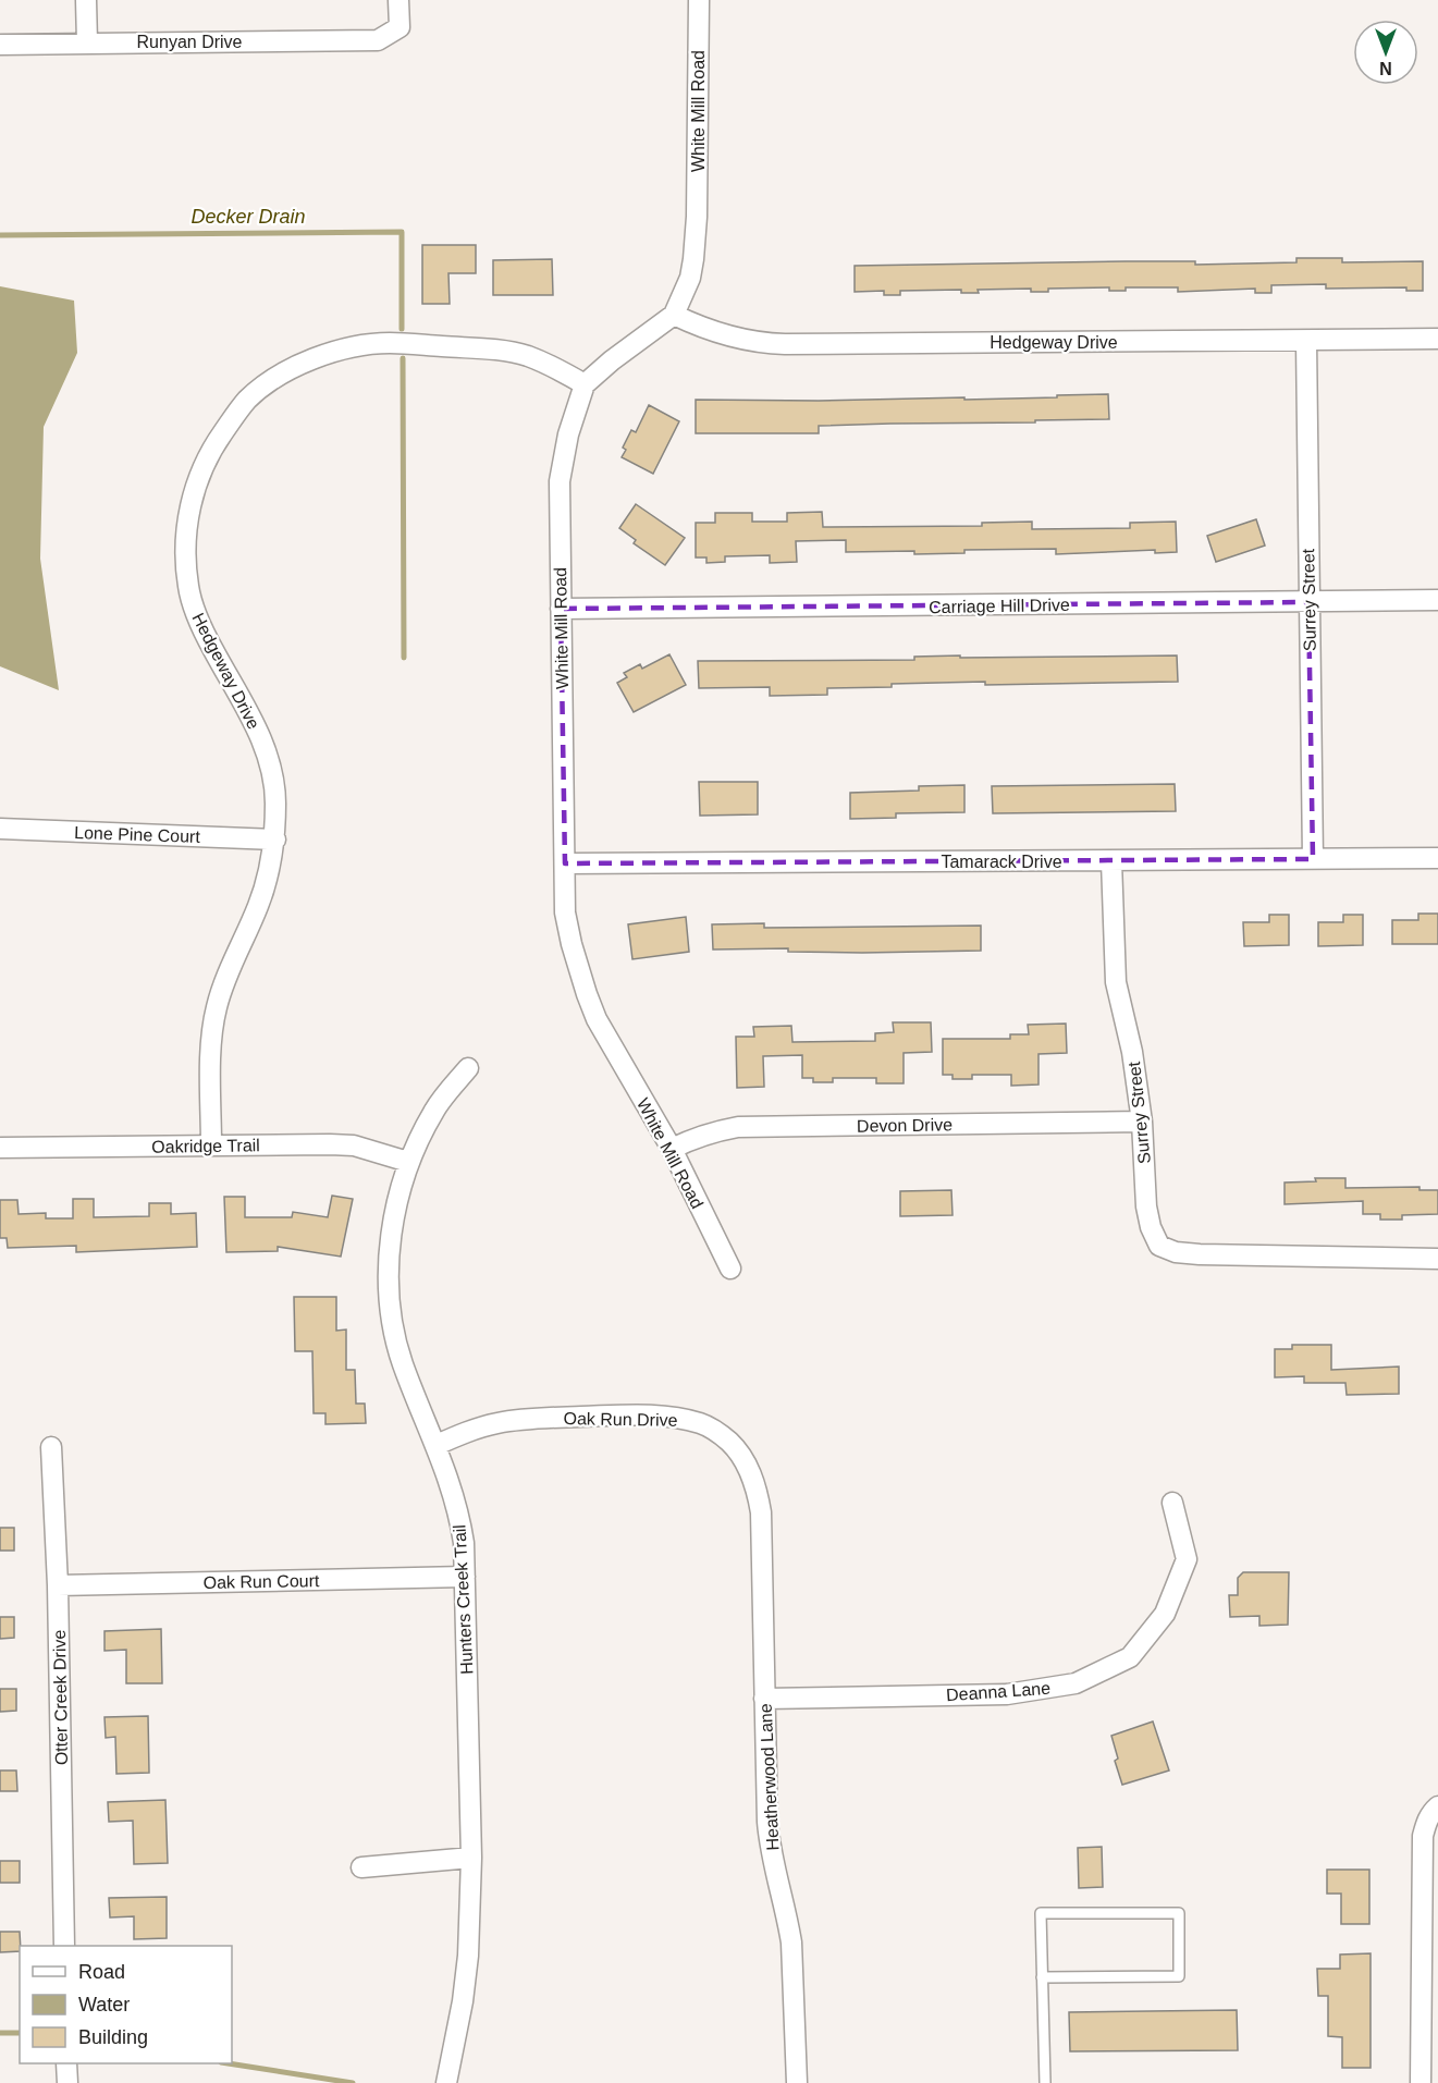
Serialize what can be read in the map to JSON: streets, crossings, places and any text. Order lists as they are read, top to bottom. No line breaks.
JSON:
{"streets":{"street":["Runyan Drive","White Mill Road","Hedgeway Drive","Surrey Street","Carriage Hill Drive","Lone Pine Court","Tamarack Drive","Devon Drive","Oakridge Trail","Oak Run Drive","Oak Run Court","Hunters Creek Trail","Deanna Lane","Otter Creek Drive","Heatherwood Lane"]},"crossings":[["White Mill Road","Hedgeway Drive"],["White Mill Road","Carriage Hill Drive"],["White Mill Road","Tamarack Drive"],["White Mill Road","Devon Drive"],["Hedgeway Drive","Surrey Street"],["Hedgeway Drive","Lone Pine Court"],["Hedgeway Drive","Oakridge Trail"],["Surrey Street","Carriage Hill Drive"],["Surrey Street","Tamarack Drive"],["Surrey Street","Devon Drive"],["Oakridge Trail","Hunters Creek Trail"],["Oak Run Drive","Hunters Creek Trail"],["Oak Run Drive","Heatherwood Lane"],["Oak Run Court","Hunters Creek Trail"],["Oak Run Court","Otter Creek Drive"],["Deanna Lane","Heatherwood Lane"]],"water":["Decker Drain"],"legend":["Road","Water","Building"],"north":"bottom"}
